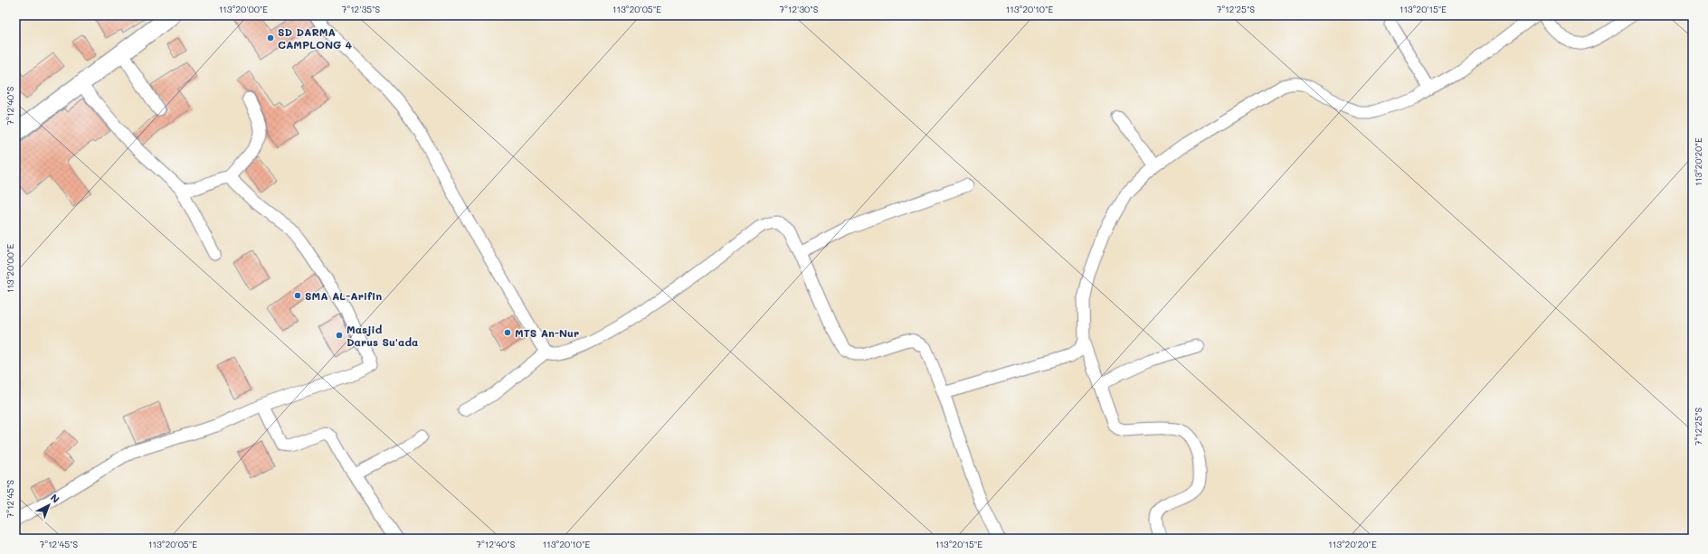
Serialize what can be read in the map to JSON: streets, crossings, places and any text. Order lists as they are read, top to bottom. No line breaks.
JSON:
{"places":["SD DARMA CAMPLONG 4","SMA AL-Arifin","MTS An-Nur","Masjid Darus Su'ada"],"north":"top right","coordinates":["113°20'00\"E","7°12'35\"S","113°20'05\"E","7°12'30\"S","113°20'10\"E","7°12'25\"S","113°20'15\"E","7°12'40\"S","113°20'20\"E","7°12'45\"S"]}
